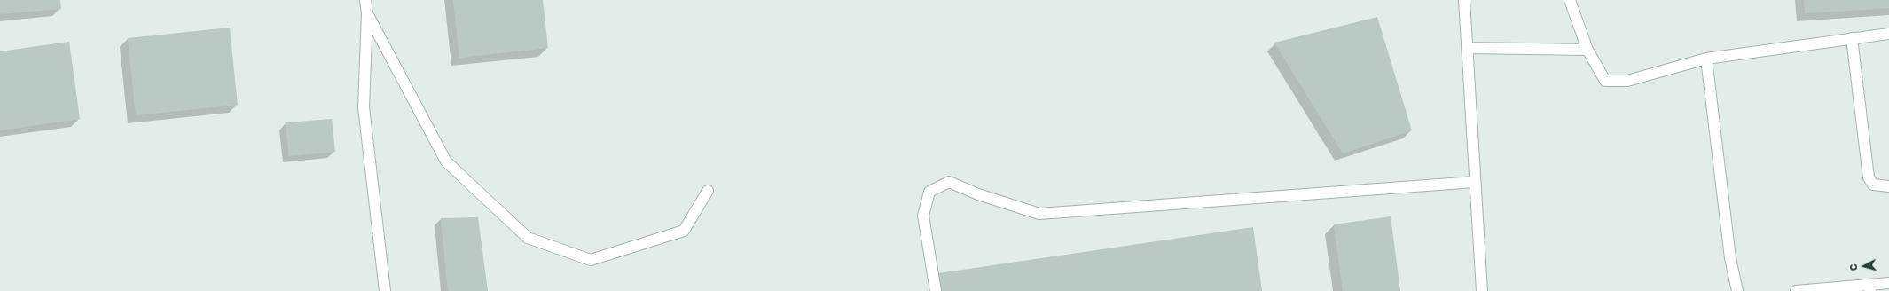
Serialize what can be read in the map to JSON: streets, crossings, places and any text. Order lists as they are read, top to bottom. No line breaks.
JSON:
{"north":"left"}
